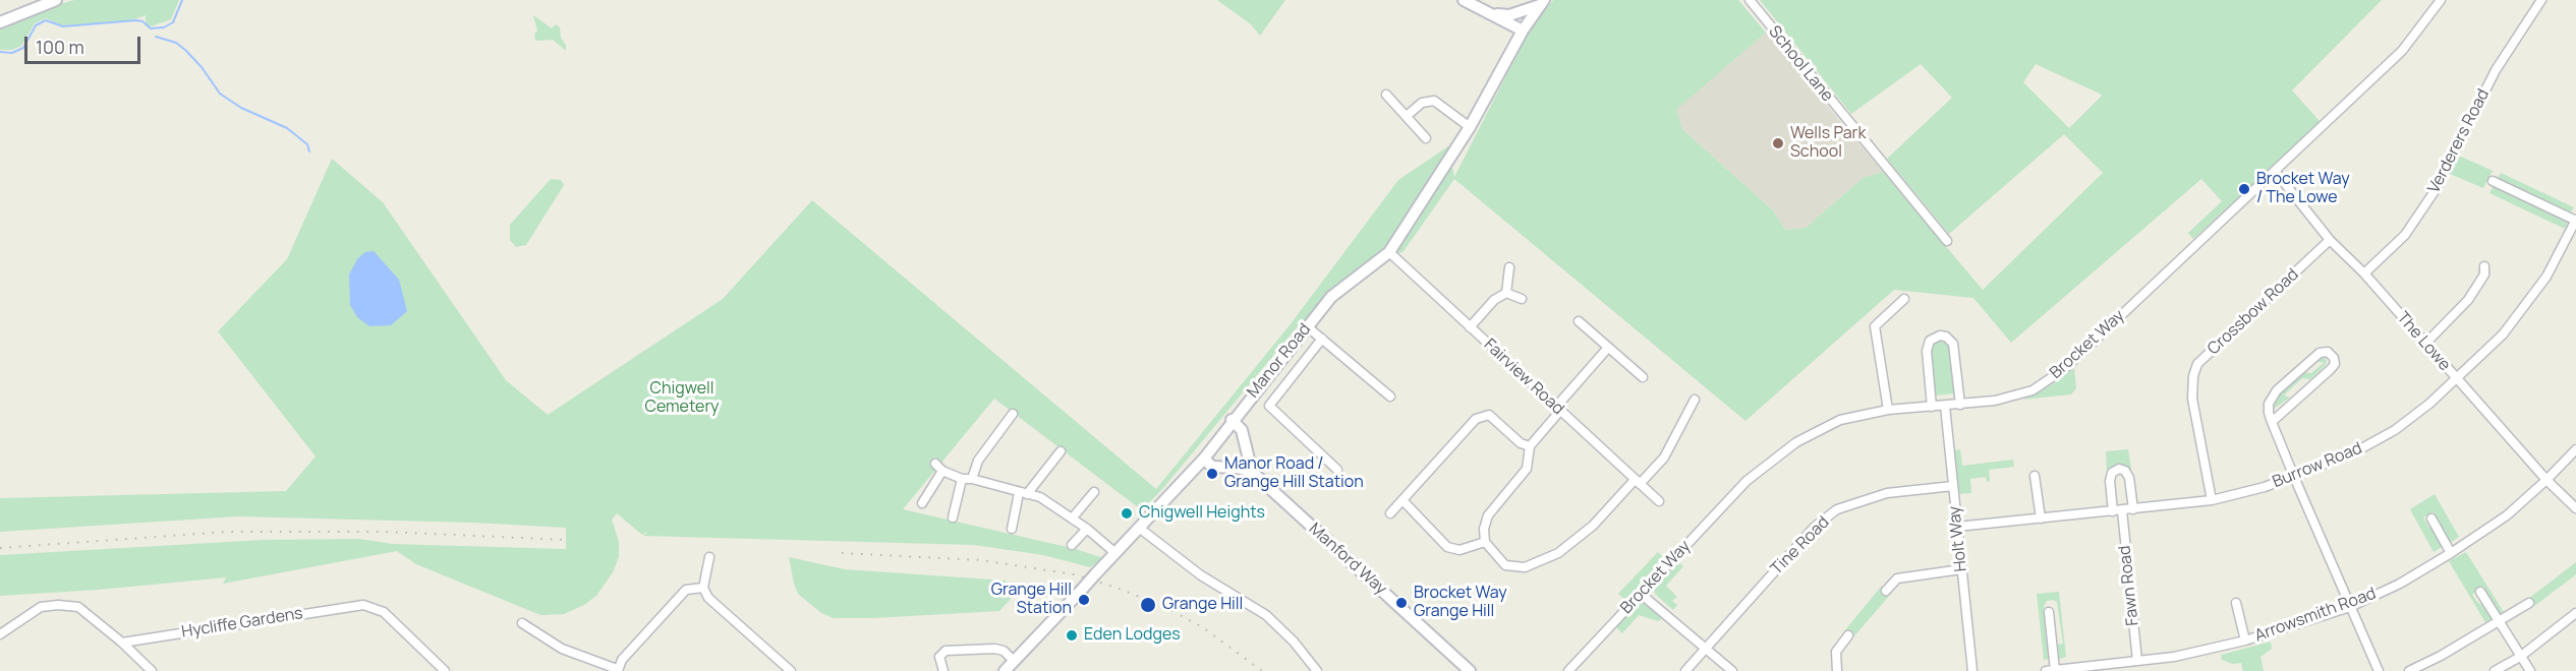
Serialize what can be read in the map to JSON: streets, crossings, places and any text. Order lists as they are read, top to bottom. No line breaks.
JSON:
{"streets":{"main road":["Manor Road","Manford Way"],"street":["School Lane","Verderers Road","Crossbow Road","The Lowe","Brocket Way","Fairview Road","Burrow Road","Holt Way","Tine Road","Fawn Road","Arrowsmith Road","Hycliffe Gardens"]},"crossings":[["Verderers Road","The Lowe"],["Crossbow Road","The Lowe"],["Crossbow Road","Burrow Road"],["The Lowe","Brocket Way"],["The Lowe","Burrow Road"],["The Lowe","Arrowsmith Road"],["Brocket Way","Holt Way"],["Manor Road","Fairview Road"],["Burrow Road","Holt Way"],["Burrow Road","Fawn Road"],["Holt Way","Tine Road"],["Fawn Road","Arrowsmith Road"]],"parks":["Chigwell Cemetery"],"places":["Wells Park School","Brocket Way / The Lowe","Manor Road / Grange Hill Station","Chigwell Heights","Grange Hill Station","Brocket Way Grange Hill","Grange Hill","Eden Lodges"],"scale_bar":"100 m"}
